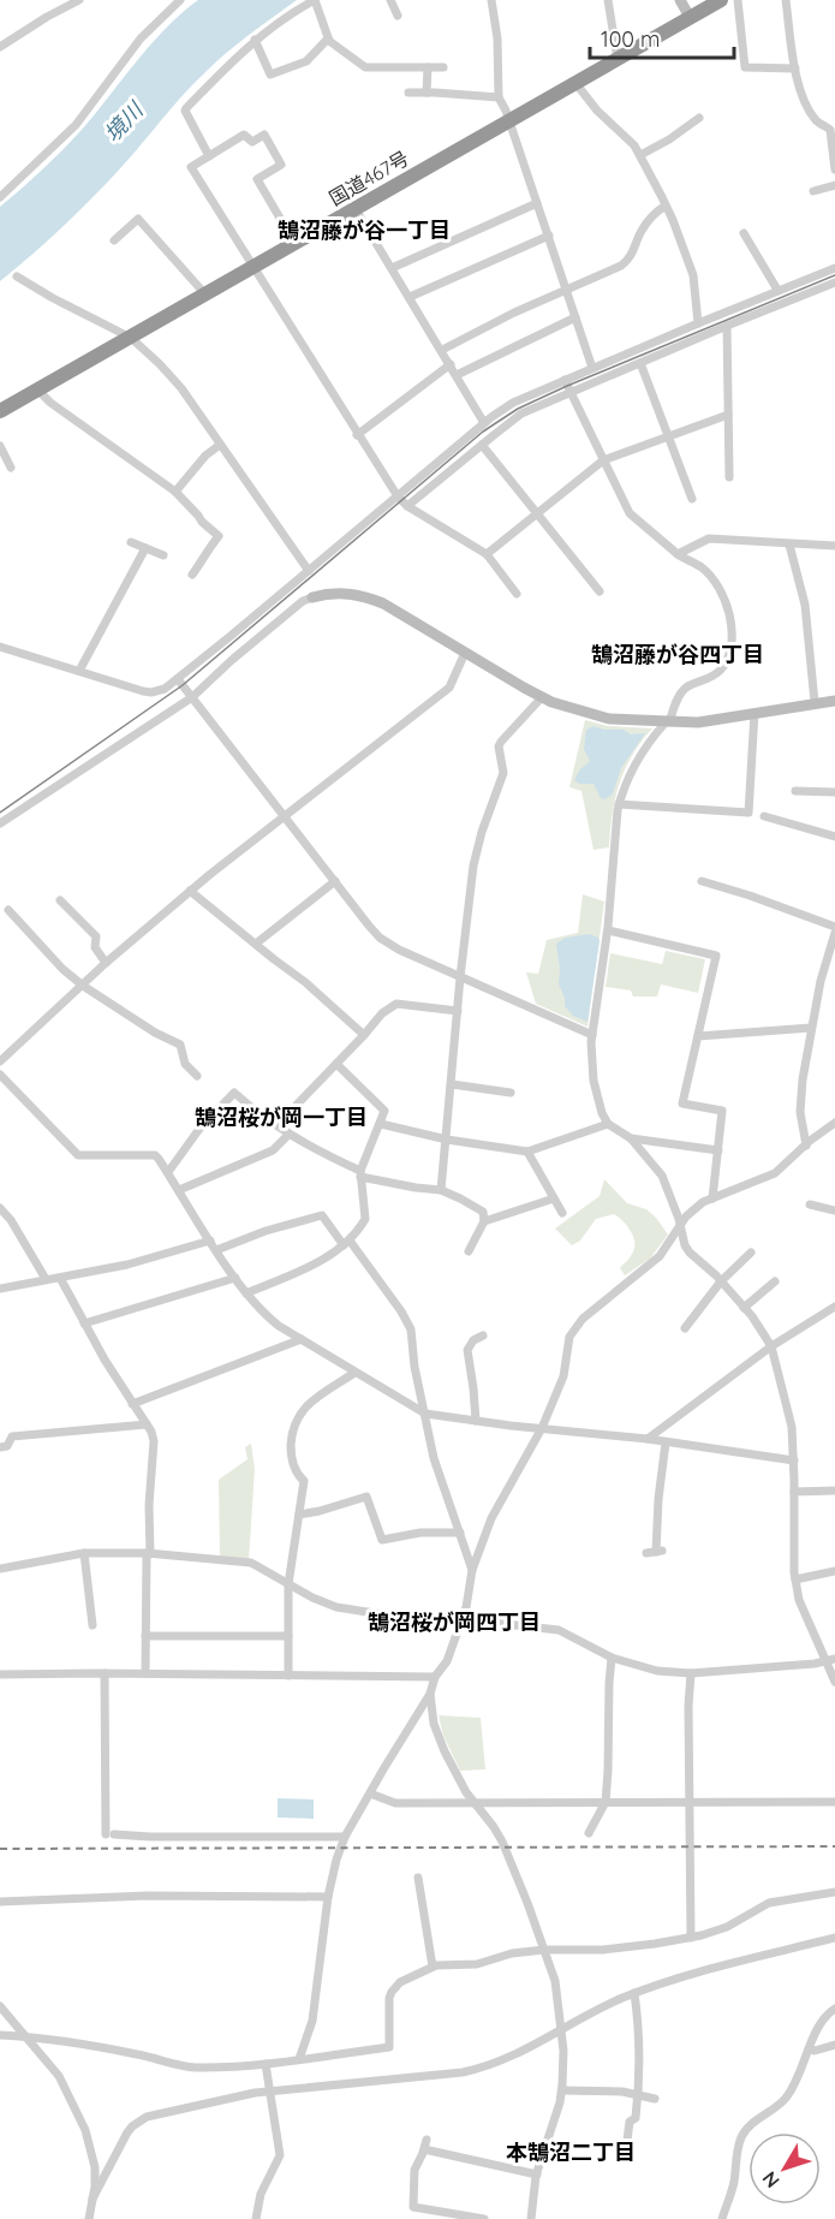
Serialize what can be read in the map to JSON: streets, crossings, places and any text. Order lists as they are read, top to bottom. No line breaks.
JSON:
{"streets":{"highway":["国道467号"]},"districts":["鵠沼藤が谷一丁目","鵠沼藤が谷四丁目","鵠沼桜が岡一丁目","鵠沼桜が岡四丁目","本鵠沼二丁目"],"water":["境川"],"scale_bar":"100 m","north":"bottom left"}
